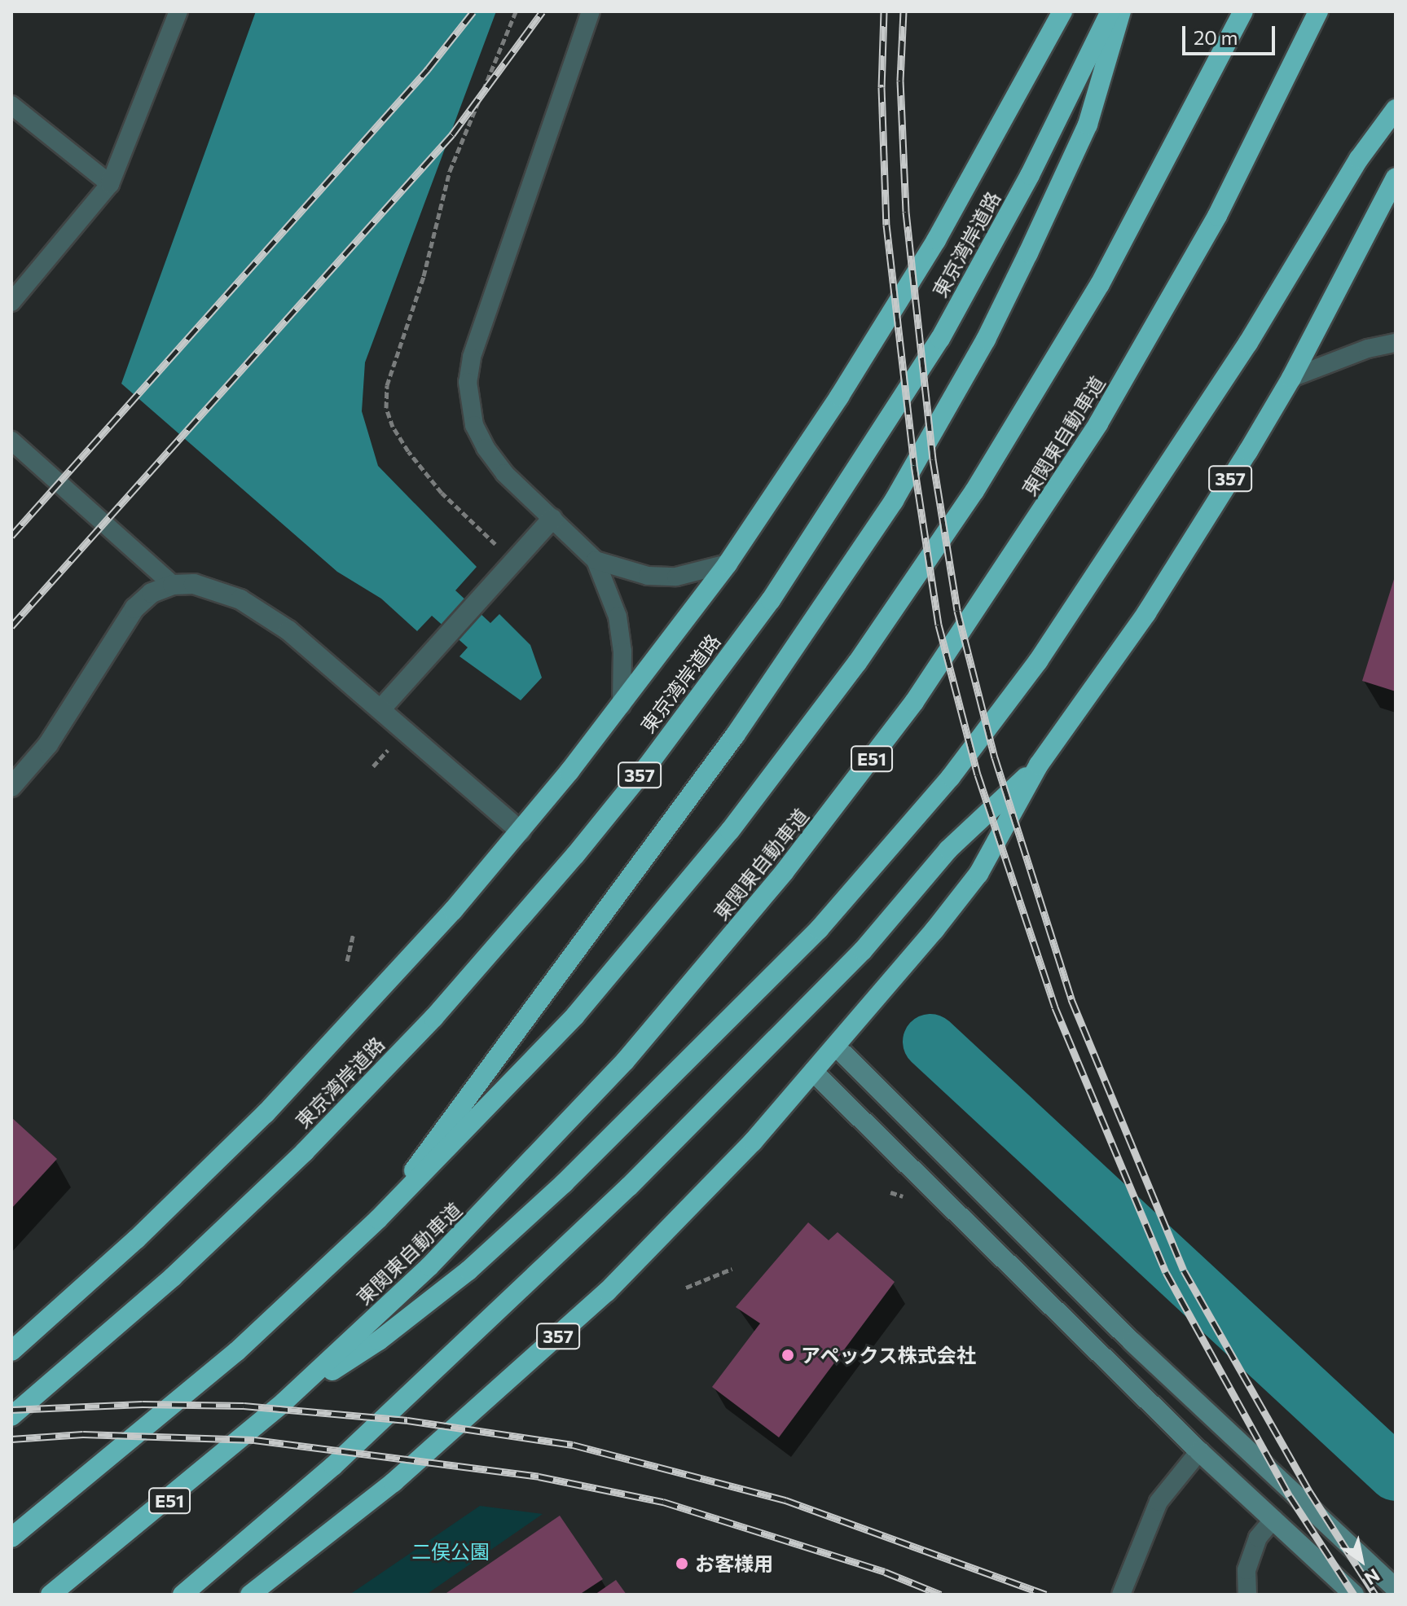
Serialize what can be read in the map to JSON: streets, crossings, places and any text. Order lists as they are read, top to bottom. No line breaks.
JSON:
{"streets":{"highway":["東京湾岸道路","東関東自動車道","357","E51"]},"parks":["二俣公園"],"places":["アペックス株式会社","お客様用"],"scale_bar":"20 m","north":"bottom right"}
